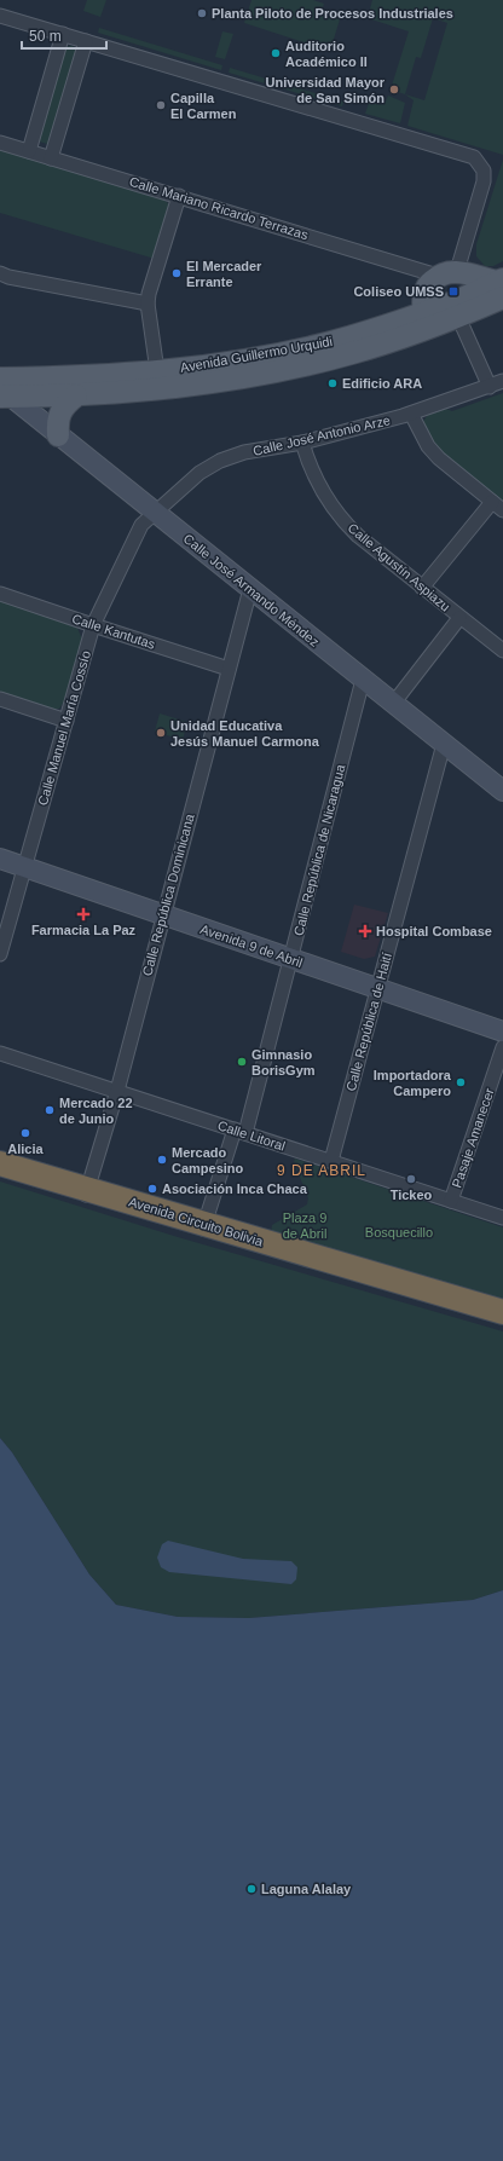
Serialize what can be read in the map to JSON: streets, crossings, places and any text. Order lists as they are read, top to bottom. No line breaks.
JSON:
{"streets":{"highway":["Avenida Circuito Bolivia"],"main road":["Avenida Guillermo Urquidi"],"street":["Calle Mariano Ricardo Terrazas","Calle José Antonio Arze","Calle Agustín Aspiazu","Calle José Armando Méndez","Calle Kantutas","Calle Manuel María Cossío","Calle República de Nicaragua","Calle República Dominicana","Avenida 9 de Abril","Calle República de Haití","Calle Litoral","Pasaje Amanecer"]},"crossings":[["Avenida Guillermo Urquidi","Calle José Armando Méndez"],["Calle José Antonio Arze","Calle Agustín Aspiazu"],["Calle José Antonio Arze","Calle José Armando Méndez"],["Calle José Antonio Arze","Calle Manuel María Cossío"],["Calle José Armando Méndez","Calle Manuel María Cossío"],["Calle José Armando Méndez","Calle República de Nicaragua"],["Calle José Armando Méndez","Calle República Dominicana"],["Calle José Armando Méndez","Calle República de Haití"],["Calle Kantutas","Calle Manuel María Cossío"],["Calle Kantutas","Calle República Dominicana"],["Calle Manuel María Cossío","Avenida 9 de Abril"],["Calle República de Nicaragua","Avenida 9 de Abril"],["Calle República de Nicaragua","Calle Litoral"],["Calle República de Nicaragua","Avenida Circuito Bolivia"],["Calle República Dominicana","Avenida 9 de Abril"],["Calle República Dominicana","Calle Litoral"],["Calle República Dominicana","Avenida Circuito Bolivia"],["Avenida 9 de Abril","Calle República de Haití"],["Calle República de Haití","Calle Litoral"],["Calle Litoral","Pasaje Amanecer"]],"districts":["9 DE ABRIL"],"parks":["Plaza 9 de Abril","Bosquecillo"],"places":{"other":["Planta Piloto de Procesos Industriales","Auditorio Académico II","Universidad Mayor de San Simón","Capilla El Carmen","El Mercader Errante","Edificio ARA","Unidad Educativa Jesús Manuel Carmona","Gimnasio BorisGym","Importadora Campero","Mercado 22 de Junio","Alicia","Mercado Campesino","Tickeo","Asociación Inca Chaca","Laguna Alalay"],"transit":["Coliseo UMSS"],"health":["Farmacia La Paz","Hospital Combase"]},"scale_bar":"50 m"}
